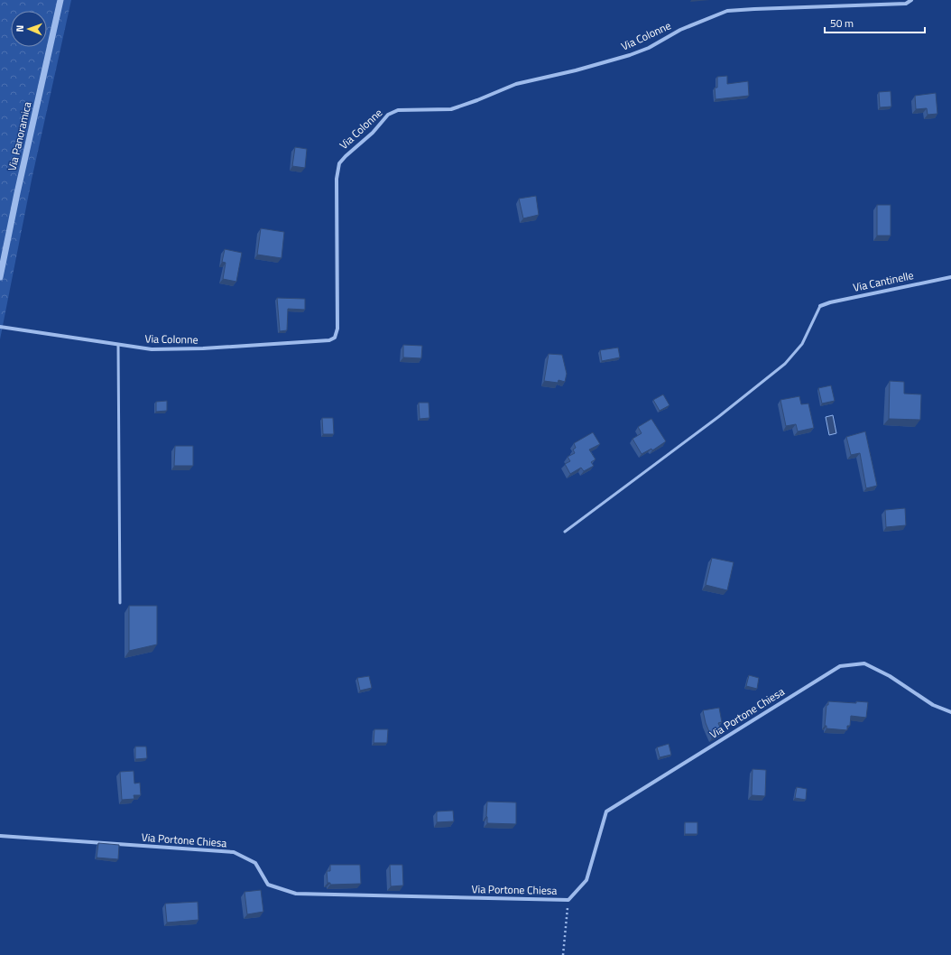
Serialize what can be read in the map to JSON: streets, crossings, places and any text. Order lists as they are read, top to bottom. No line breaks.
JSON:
{"streets":{"street":["Via Colonne","Via Panoramica","Via Cantinelle","Via Portone Chiesa"]},"scale_bar":"50 m","north":"left"}
